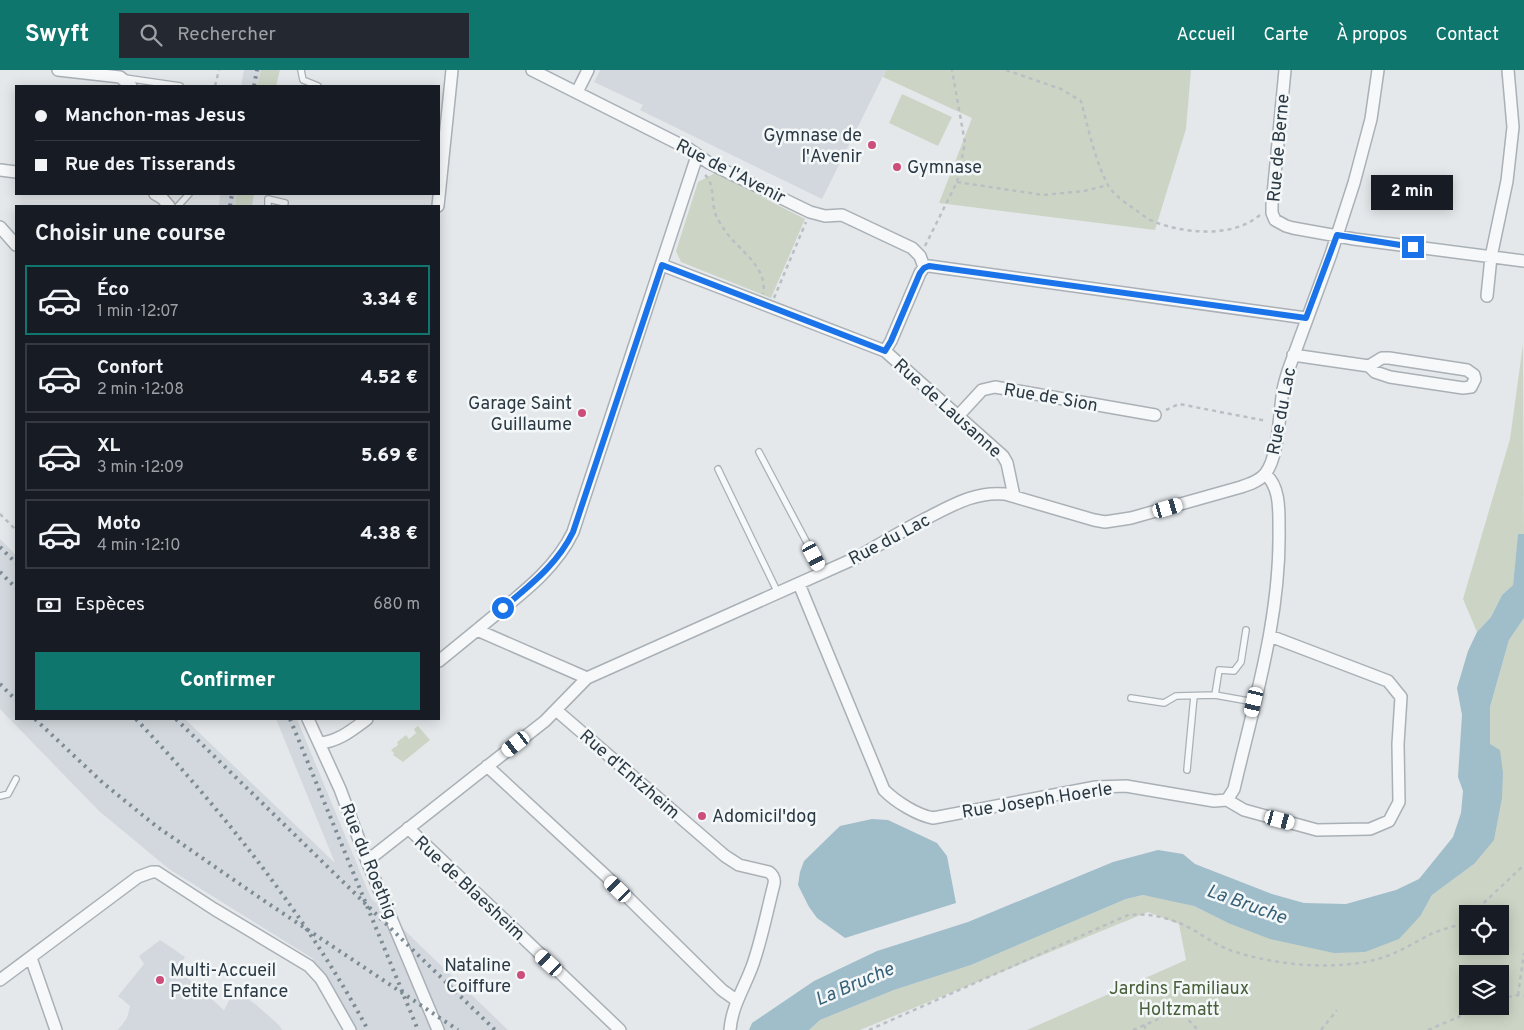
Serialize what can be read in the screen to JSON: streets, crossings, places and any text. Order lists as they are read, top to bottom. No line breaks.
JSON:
{"streets":{"street":["Rue de Berne","Rue de l'Avenir","Rue de Sion","Rue de Lausanne","Rue du Lac","Rue d'Entzheim","Rue Joseph Hoerle","Rue du Roethig","Rue de Blaesheim"]},"crossings":[["Rue de Berne","Rue du Lac"],["Rue de Sion","Rue de Lausanne"],["Rue de Lausanne","Rue du Lac"],["Rue du Lac","Rue Joseph Hoerle"]],"water":["La Bruche"],"parks":["Jardins Familiaux Holtzmatt"],"places":["Gymnase de l'Avenir","Gymnase","Garage Saint Guillaume","Adomicil'dog","Nataline Coiffure","Multi-Accueil Petite Enfance"],"page":{"header":"Swyft","search":"Rechercher","nav":["Accueil","Carte","À propos","Contact"],"banner":["Manchon-mas Jesus","Rue des Tisserands"],"bubble":"2 min","heading":"Choisir une course","list":[{"name":"Éco","note":"1 min · 12:07","value":"3.34 €"},{"name":"Confort","note":"2 min · 12:08","value":"4.52 €"},{"name":"XL","note":"3 min · 12:09","value":"5.69 €"},{"name":"Moto","note":"4 min · 12:10","value":"4.38 €"}],"pay":["Espèces","680 m"],"buttons":"Confirmer"}}
